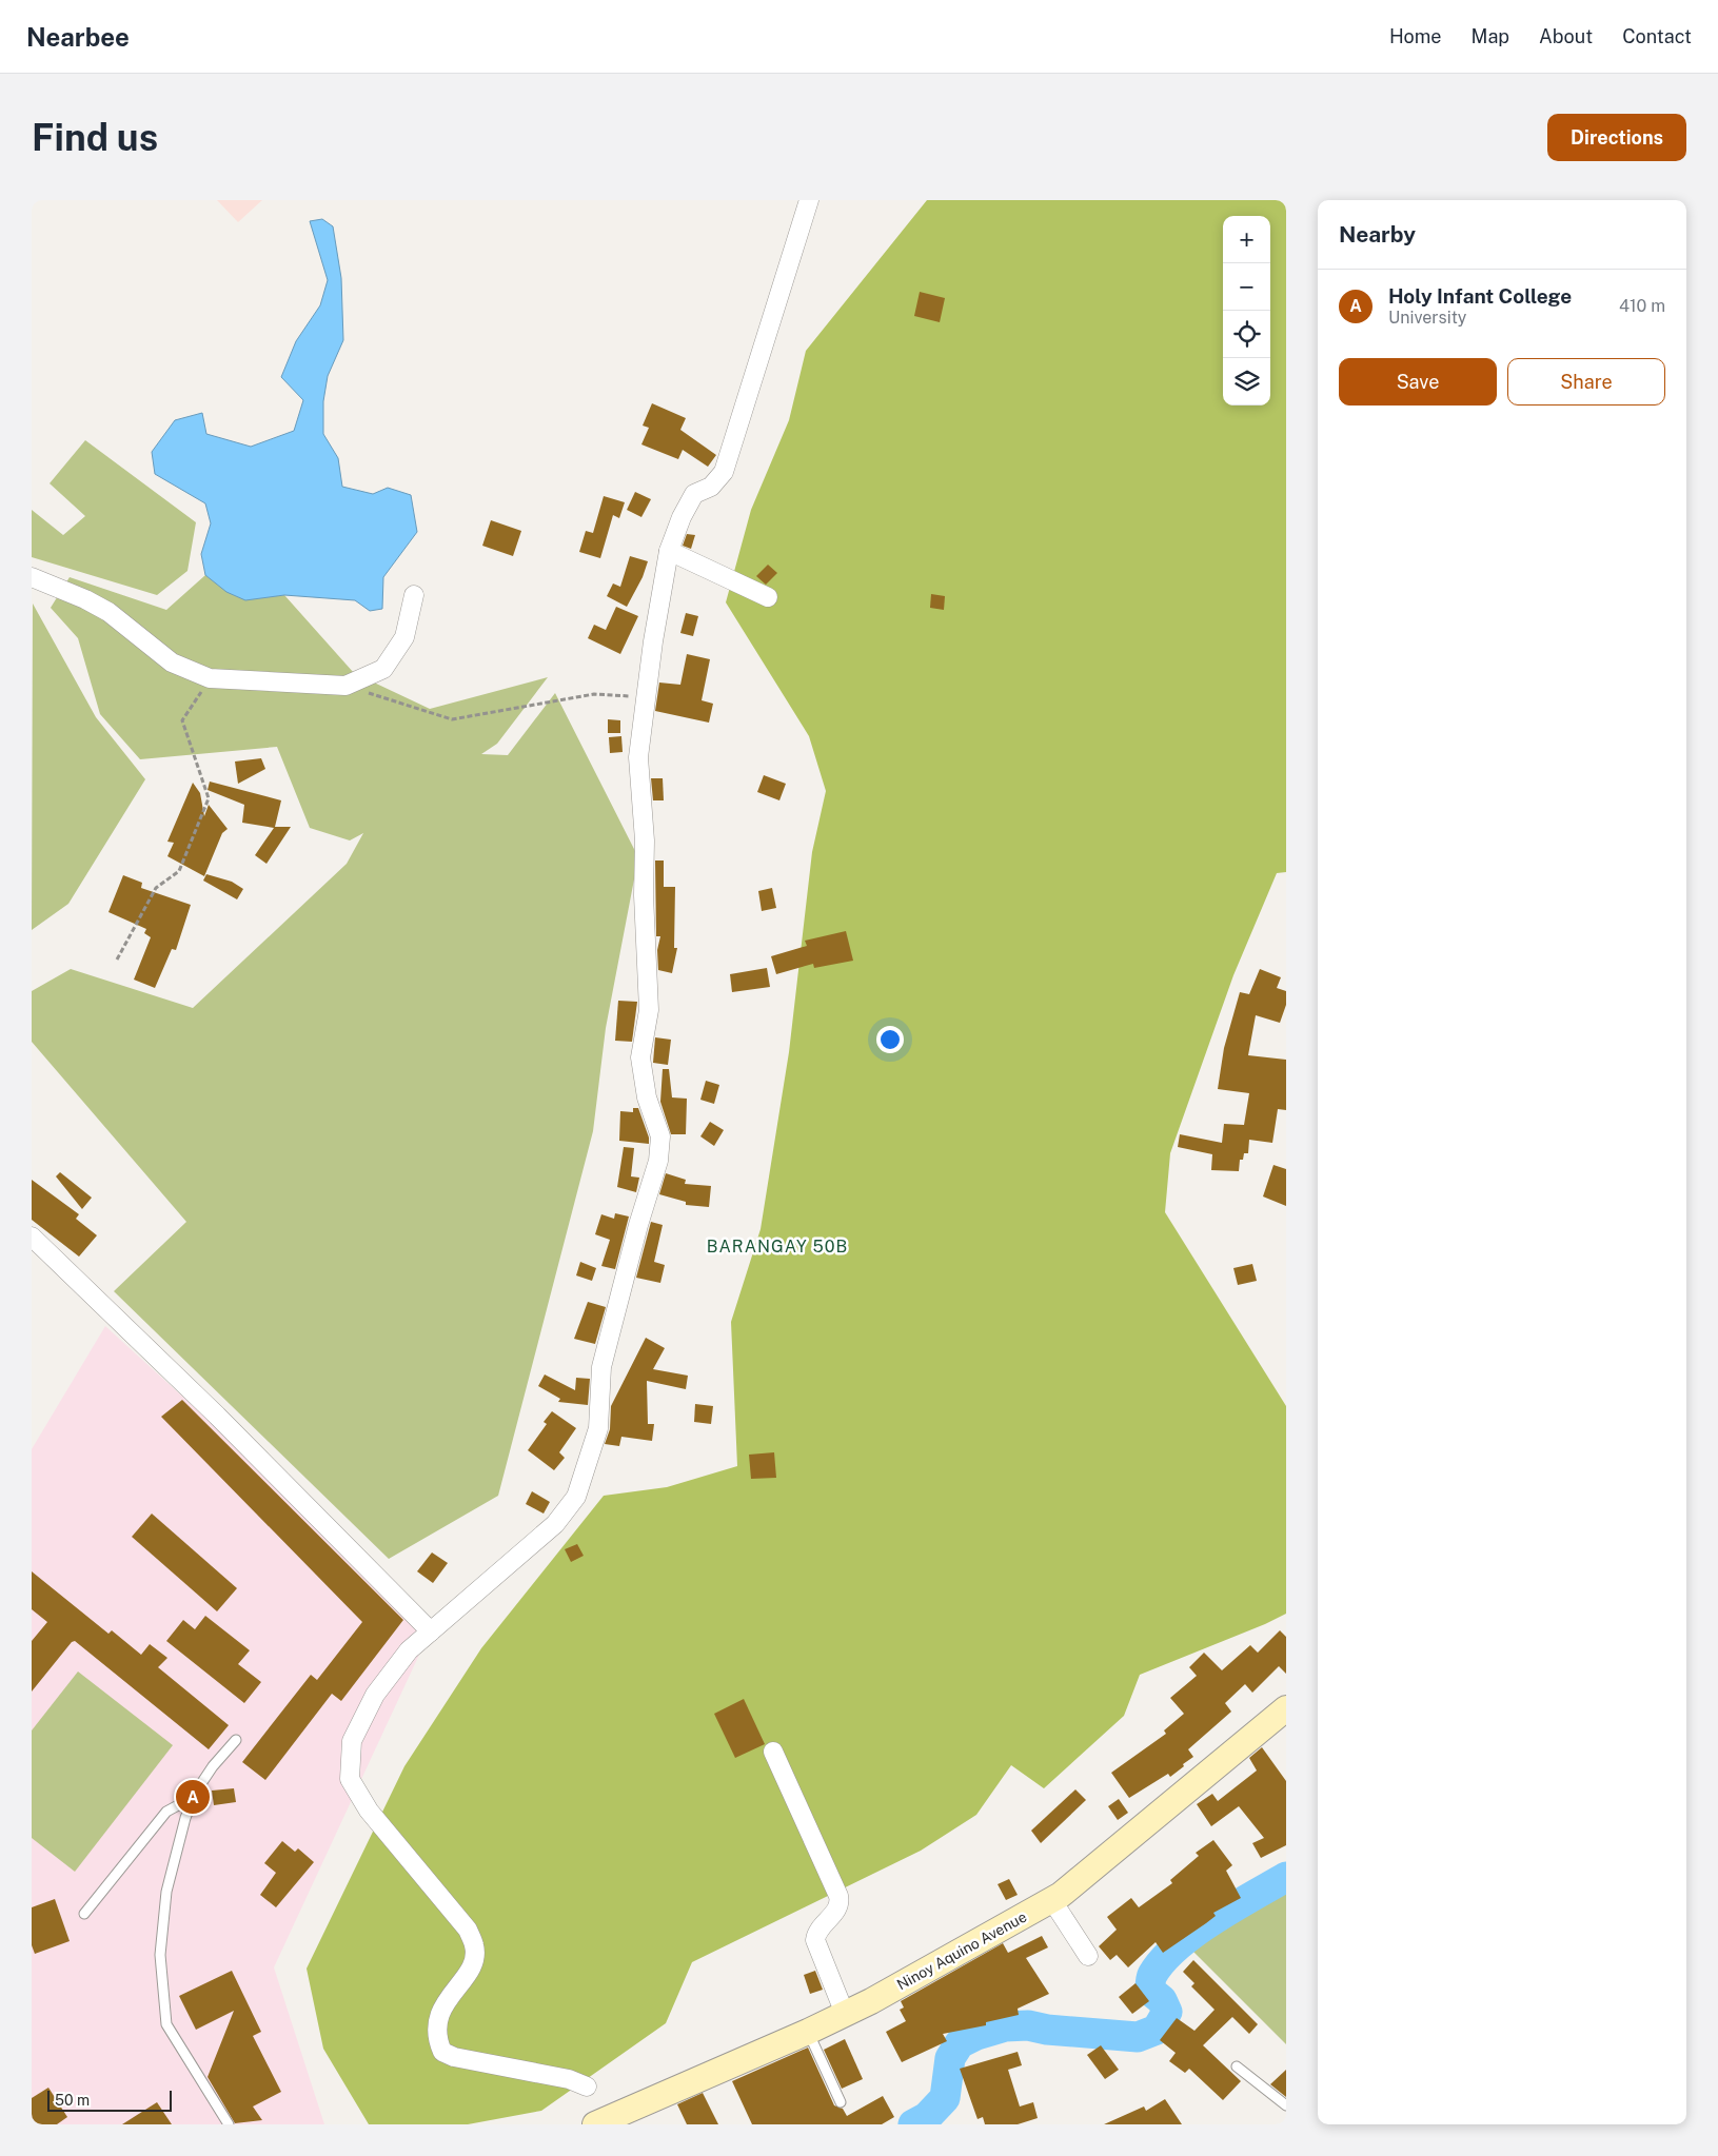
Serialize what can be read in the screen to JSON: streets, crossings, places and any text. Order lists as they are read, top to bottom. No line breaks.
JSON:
{"streets":{"main road":["Ninoy Aquino Avenue"]},"districts":["BARANGAY 50B"],"scale_bar":"50 m","page":{"header":"Nearbee","nav":["Home","Map","About","Contact"],"buttons":["Directions",["Save","Share"]],"title":"Find us","heading":"Nearby","map_buttons":["+","−"],"list":[{"mark":"A","name":"Holy Infant College","note":"University","value":"410 m"}],"pins":"A","scale":"50 m"}}
